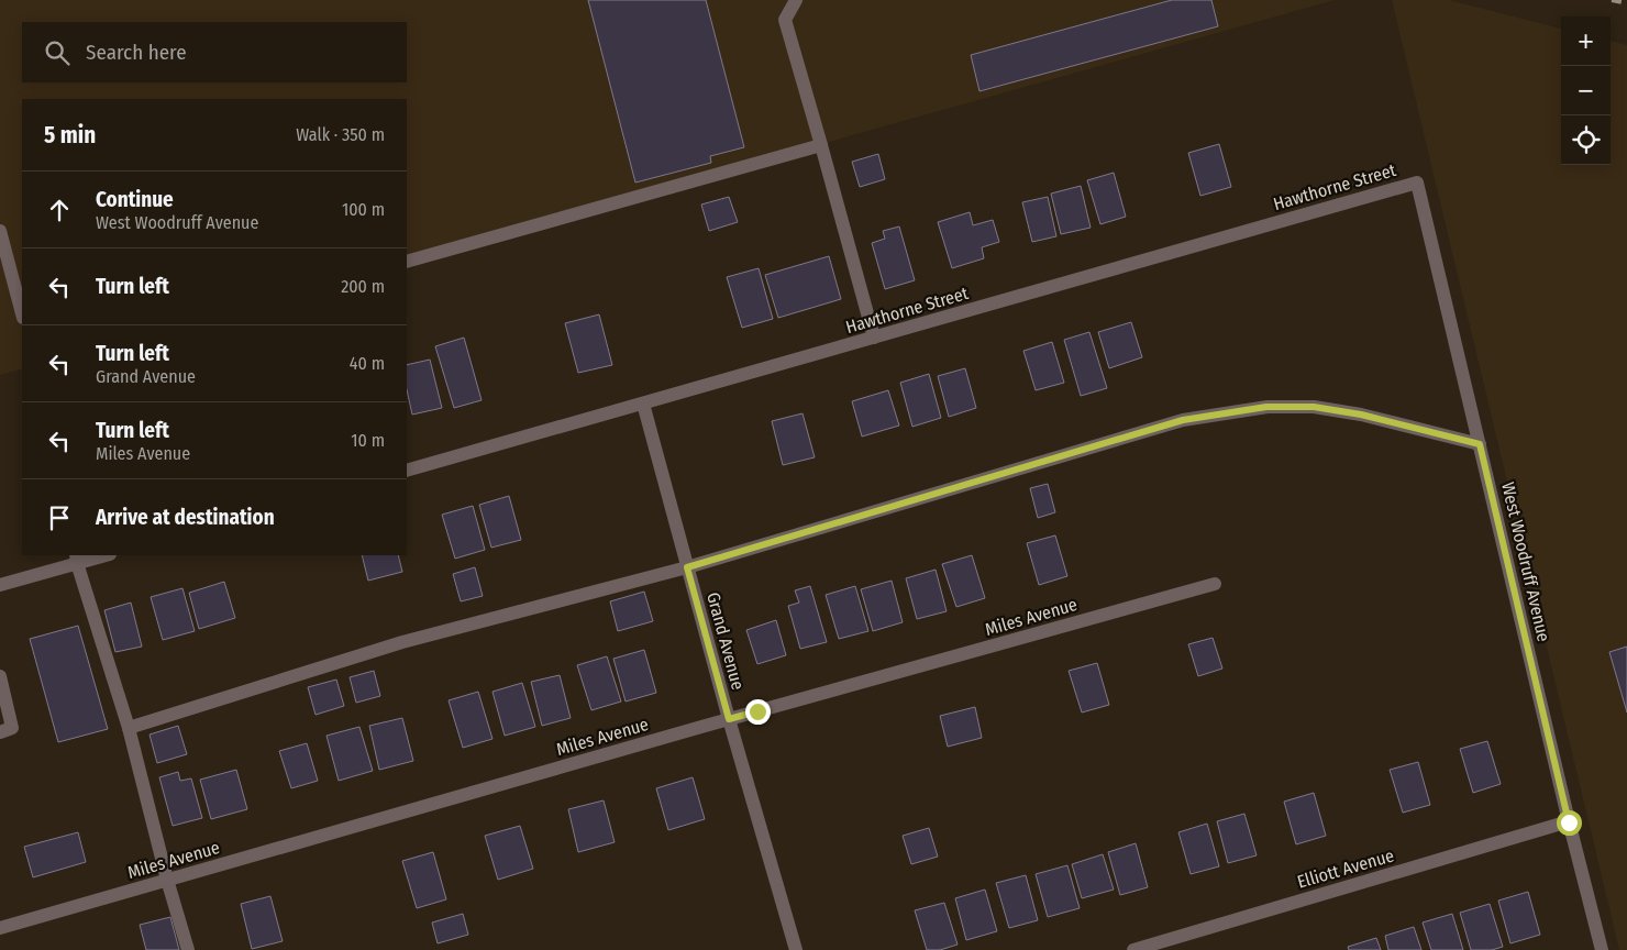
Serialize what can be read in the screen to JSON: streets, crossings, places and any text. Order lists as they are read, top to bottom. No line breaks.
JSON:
{"streets":{"street":["Hawthorne Street","West Woodruff Avenue","Miles Avenue","Grand Avenue","Elliott Avenue"]},"crossings":[["Hawthorne Street","West Woodruff Avenue"],["Hawthorne Street","Grand Avenue"],["West Woodruff Avenue","Elliott Avenue"],["Miles Avenue","Grand Avenue"]],"page":{"map_buttons":["+","−"],"search":"Search here","heading":["5 min","Walk · 350 m"],"list":[["Continue","West Woodruff Avenue","100 m"],["Turn left","200 m"],["Turn left","Grand Avenue","40 m"],["Turn left","Miles Avenue","10 m"],"Arrive at destination"]}}
